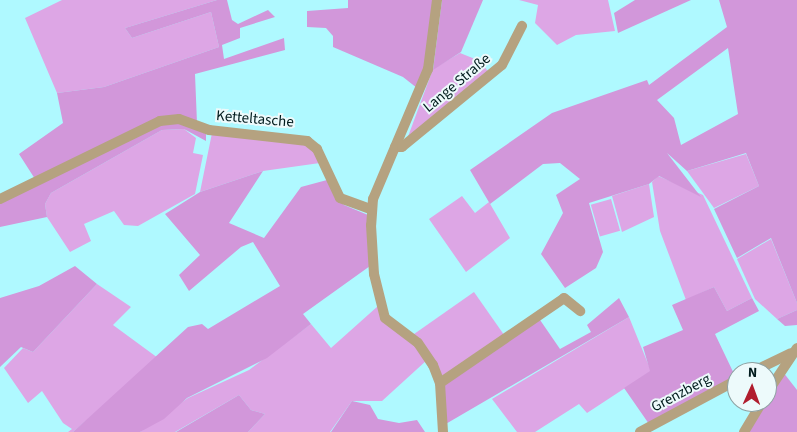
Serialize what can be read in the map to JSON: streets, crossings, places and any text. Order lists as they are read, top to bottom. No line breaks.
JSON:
{"streets":{"street":["Lange Straße","Ketteltasche","Grenzberg"]},"crossings":[["Lange Straße","Ketteltasche"]],"north":"top"}
